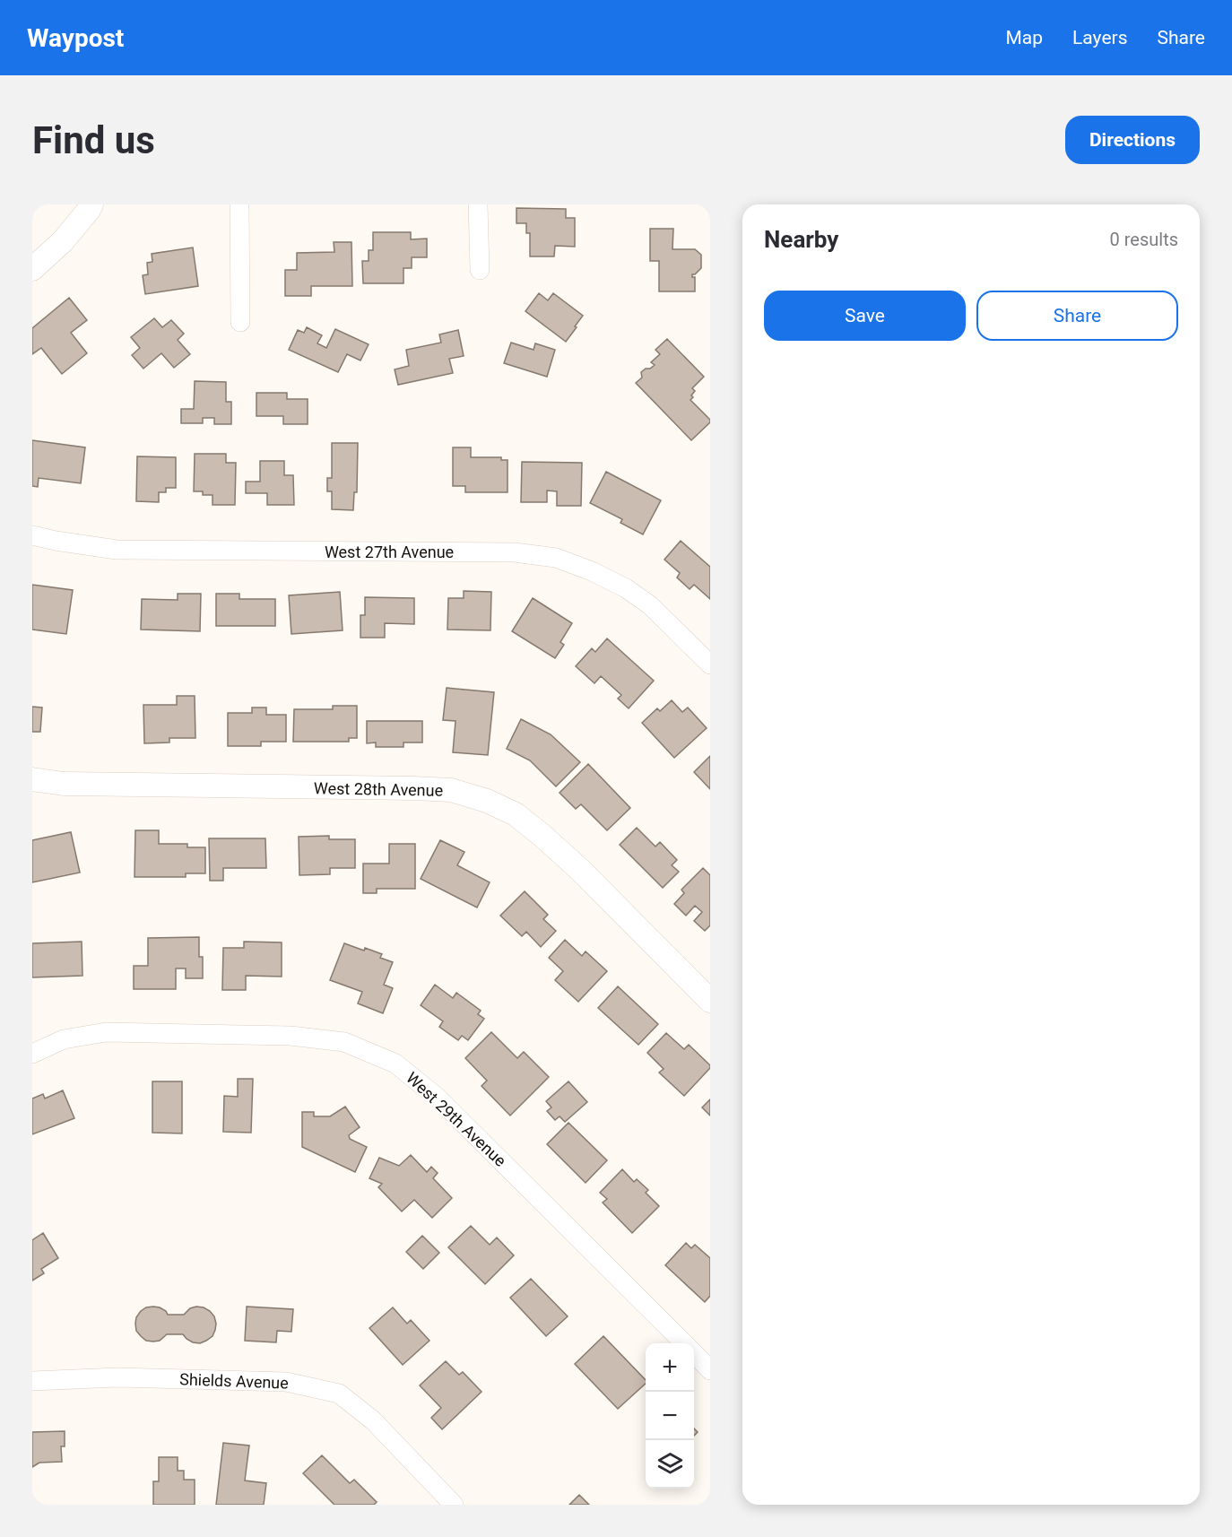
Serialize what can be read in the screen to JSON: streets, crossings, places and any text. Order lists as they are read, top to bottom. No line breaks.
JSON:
{"streets":{"street":["West 27th Avenue","West 28th Avenue","West 29th Avenue","Shields Avenue"]},"page":{"header":"Waypost","nav":["Map","Layers","Share"],"buttons":["Directions",["Save","Share"]],"title":"Find us","heading":["Nearby","0 results"],"map_buttons":["+","−"]}}
